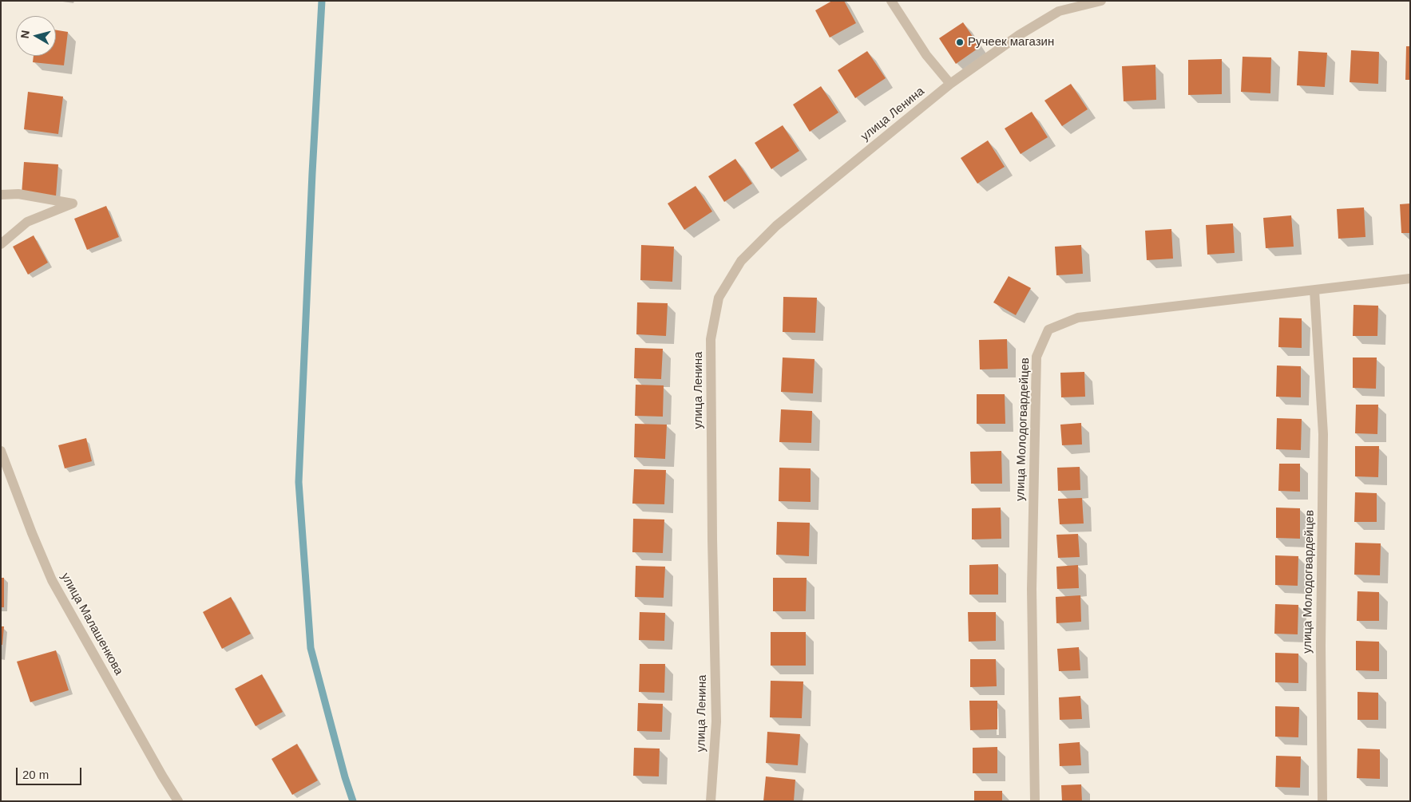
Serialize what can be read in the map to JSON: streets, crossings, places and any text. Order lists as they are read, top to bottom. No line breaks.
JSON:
{"streets":{"street":["улица Ленина","улица Молодогвардейцев","улица Малашенкова"]},"places":["Ручеек магазин"],"scale_bar":"20 m","north":"left"}
